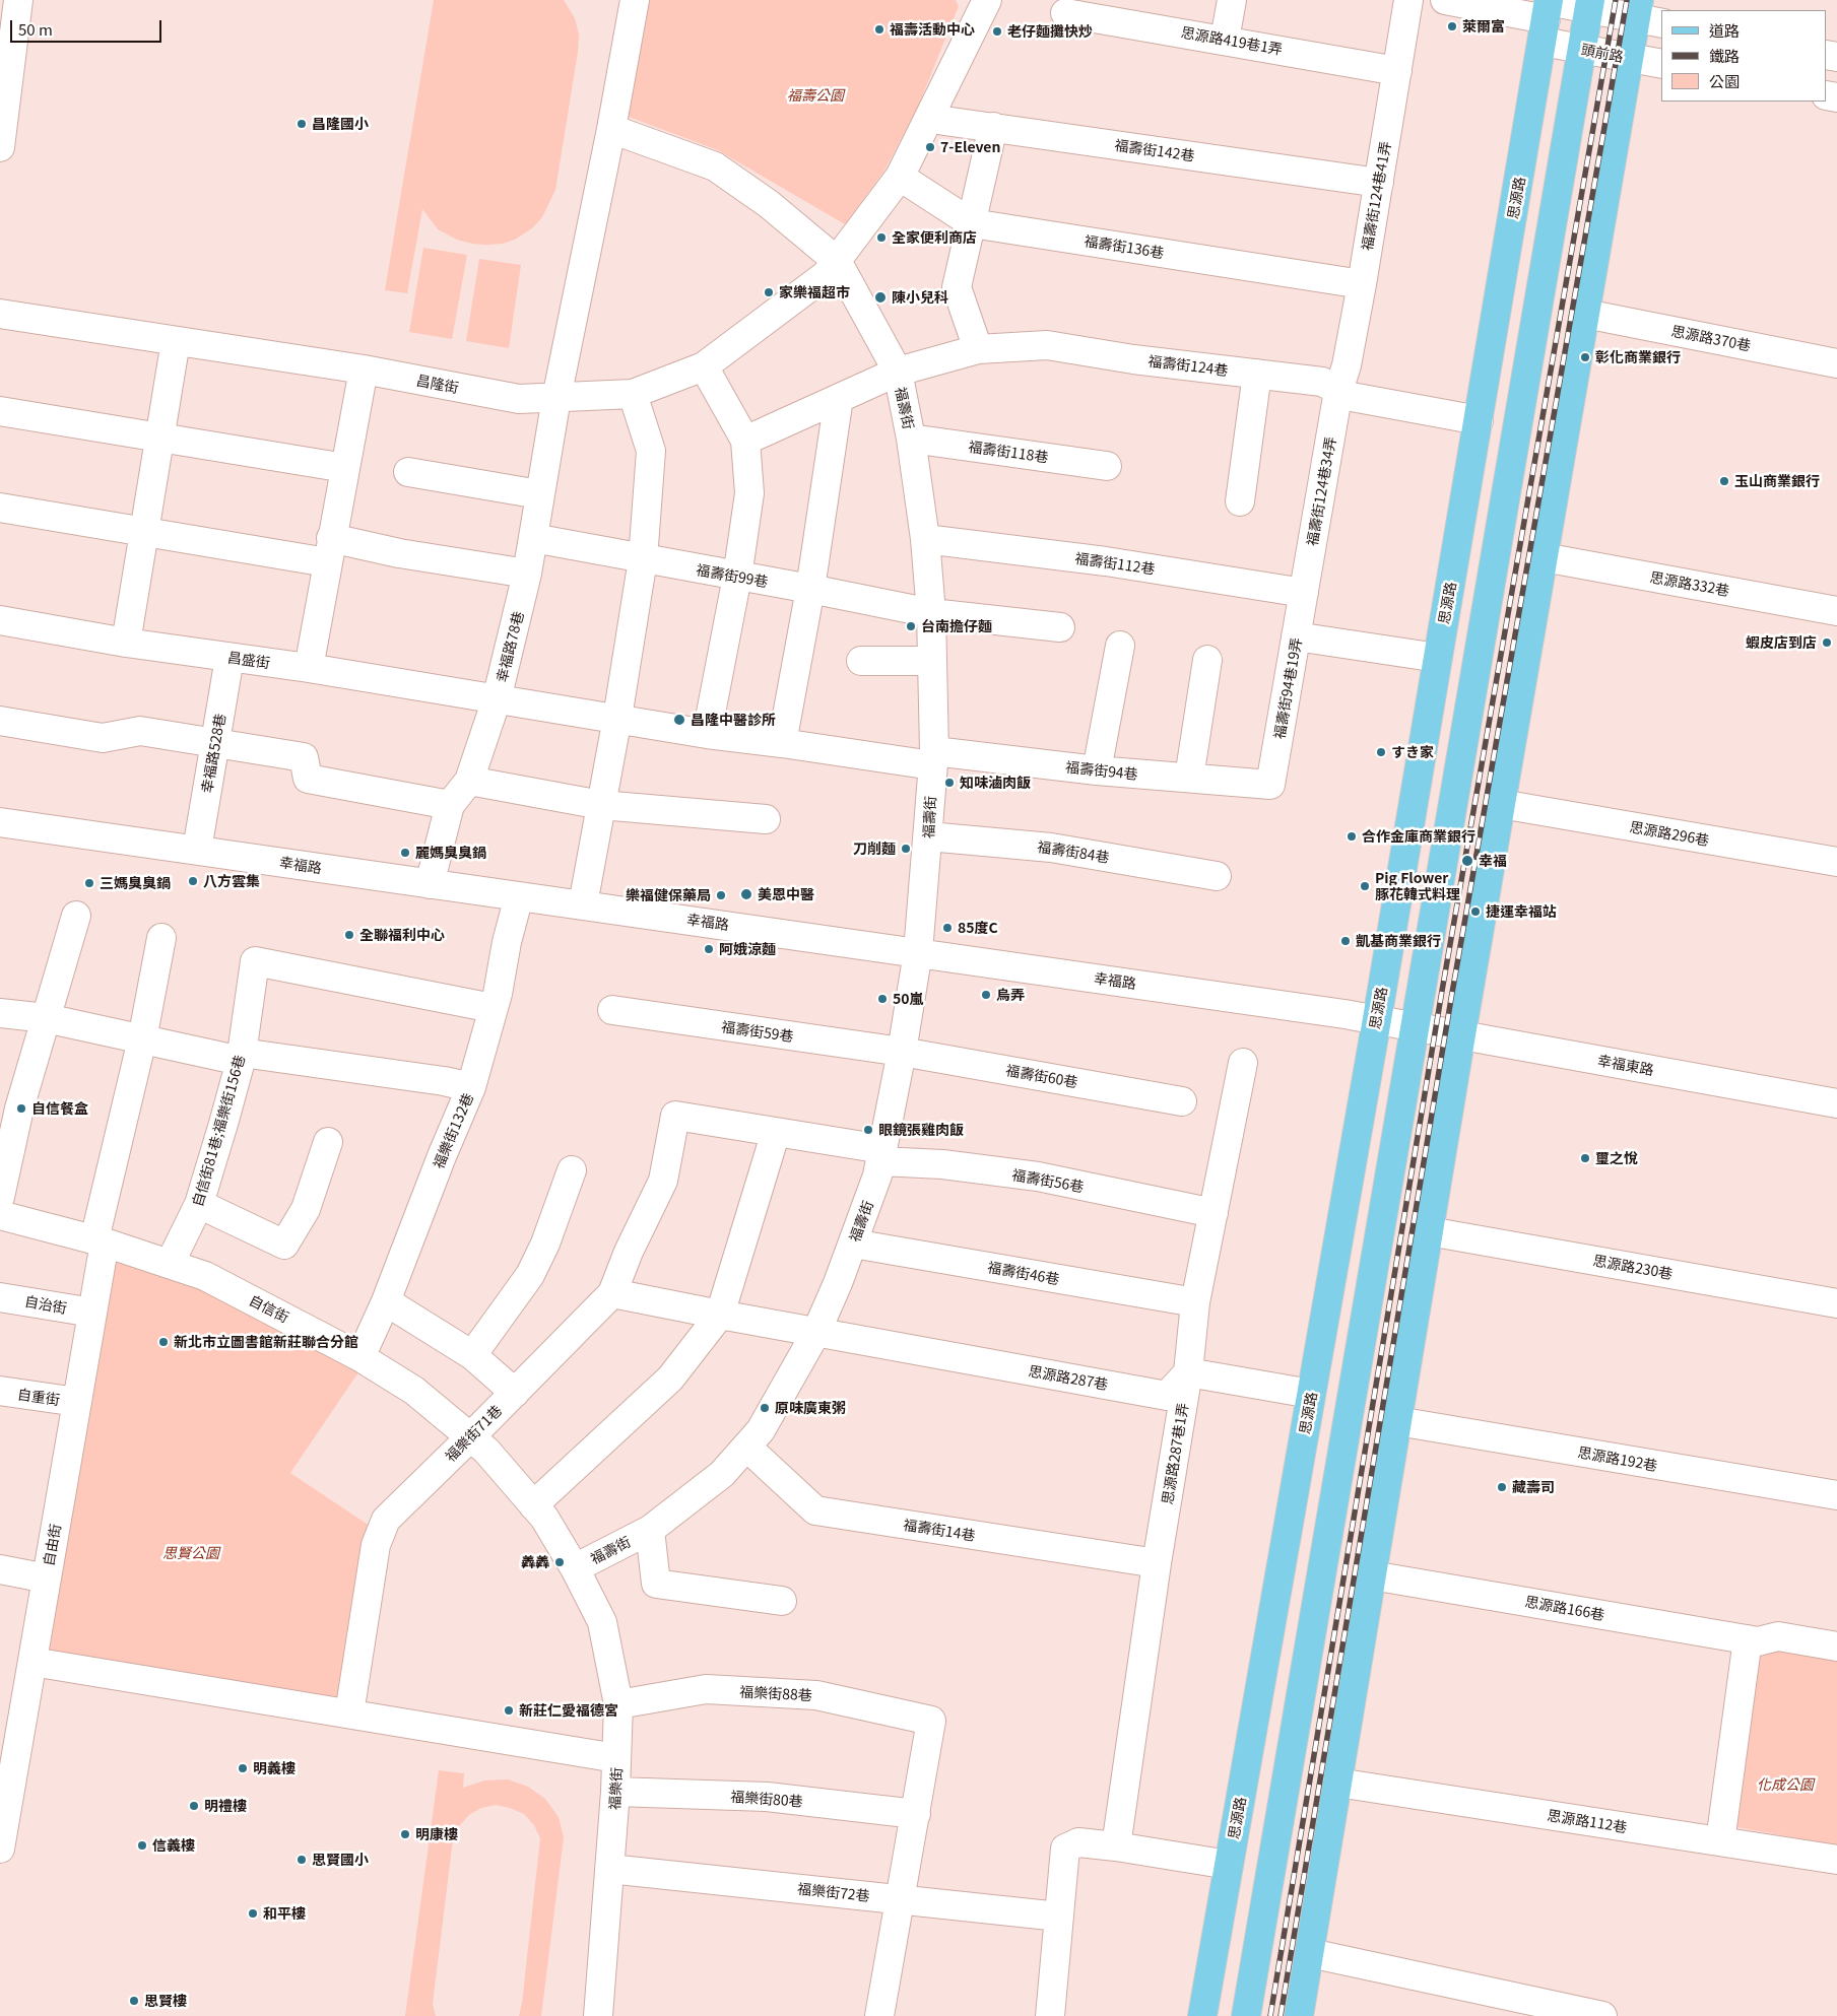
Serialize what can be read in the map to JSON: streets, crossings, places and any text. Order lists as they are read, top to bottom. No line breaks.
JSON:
{"streets":{"main road":["思源路"],"street":["思源路419巷1弄","頭前路","福壽街142巷","福壽街124巷41弄","福壽街136巷","思源路370巷","福壽街124巷","昌隆街","福壽街","福壽街118巷","福壽街124巷34弄","福壽街112巷","福壽街99巷","思源路332巷","幸福路78巷","昌盛街","福壽街94巷19弄","幸福路528巷","福壽街94巷","思源路296巷","福壽街84巷","幸福路","福壽街59巷","幸福東路","福壽街60巷","自信街81巷;福樂街156巷","福樂街132巷","福壽街56巷","思源路230巷","福壽街46巷","自治街","自信街","思源路287巷","自重街","福樂街71巷","思源路287巷1弄","思源路192巷","福壽街14巷","自由街","思源路166巷","福樂街88巷","福樂街","福樂街80巷","思源路112巷","福樂街72巷"]},"crossings":[["思源路419巷1弄","福壽街124巷41弄"],["頭前路","思源路"],["福壽街142巷","福壽街124巷41弄"],["福壽街124巷41弄","福壽街136巷"],["福壽街124巷41弄","福壽街124巷"],["福壽街124巷41弄","福壽街124巷34弄"],["思源路","福壽街124巷"],["思源路","幸福路"],["福壽街124巷","福壽街"],["福壽街124巷","福壽街124巷34弄"],["昌隆街","福壽街"],["昌隆街","幸福路78巷"],["福壽街","福壽街118巷"],["福壽街","福壽街112巷"],["福壽街","福壽街99巷"],["福壽街","福壽街94巷"],["福壽街","福壽街84巷"],["福壽街","幸福路"],["福壽街","福壽街59巷"],["福壽街","福壽街60巷"],["福壽街","福壽街56巷"],["福壽街","福壽街46巷"],["福壽街","自信街"],["福壽街","思源路287巷"],["福壽街","福壽街14巷"],["福壽街","福樂街"],["福壽街124巷34弄","福壽街112巷"],["福壽街124巷34弄","福壽街94巷19弄"],["福壽街112巷","福壽街94巷19弄"],["福壽街99巷","幸福路78巷"],["幸福路78巷","昌盛街"],["幸福路78巷","幸福路"],["昌盛街","幸福路528巷"],["昌盛街","福壽街94巷"],["福壽街94巷19弄","福壽街94巷"],["幸福路528巷","幸福路"],["幸福路","幸福東路"],["幸福路","福樂街132巷"],["福壽街59巷","福壽街60巷"],["自信街81巷;福樂街156巷","福樂街132巷"],["自信街81巷;福樂街156巷","自信街"],["福樂街132巷","自信街"],["福壽街56巷","福樂街71巷"],["福壽街56巷","思源路287巷1弄"],["福壽街46巷","思源路287巷1弄"],["自治街","自由街"],["自信街","福樂街71巷"],["自信街","自由街"],["自信街","福樂街"],["思源路287巷","思源路287巷1弄"],["自重街","自由街"],["思源路287巷1弄","福壽街14巷"],["福樂街88巷","福樂街"],["福樂街88巷","福樂街80巷"],["福樂街","福樂街80巷"],["福樂街","福樂街72巷"]],"parks":["福壽公園","思賢公園","化成公園"],"places":["萊爾富","福壽活動中心","老仔麵攤快炒","昌隆國小","7-Eleven","全家便利商店","家樂福超市","陳小兒科","彰化商業銀行","玉山商業銀行","台南擔仔麵","蝦皮店到店","昌隆中醫診所","すき家","知味滷肉飯","合作金庫商業銀行","刀削麵","麗媽臭臭鍋","幸福","八方雲集","三媽臭臭鍋","Pig Flower 豚花韓式料理","美恩中醫","樂福健保藥局","捷運幸福站","85度C","全聯福利中心","凱基商業銀行","阿娥涼麵","烏弄","50嵐","自信餐盒","眼鏡張雞肉飯","璽之悅","新北市立圖書館新莊聯合分館","原味廣東粥","藏壽司","羴羴","新莊仁愛福德宮","明義樓","明禮樓","明康樓","信義樓","思賢國小","和平樓","思賢樓"],"legend":["道路","鐵路","公園"],"scale_bar":"50 m"}
